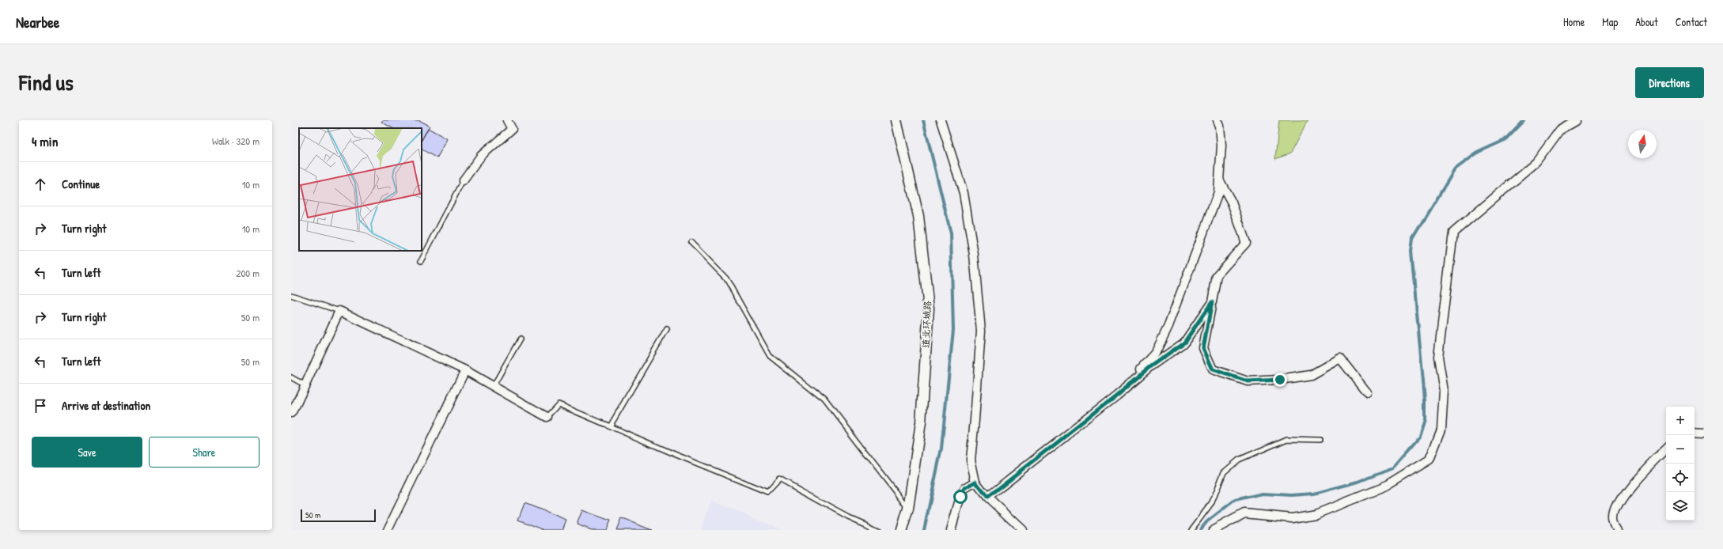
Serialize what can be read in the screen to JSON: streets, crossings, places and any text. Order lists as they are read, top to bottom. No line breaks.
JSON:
{"streets":{"street":["道北环城路"]},"scale_bar":"50 m","north":"top","page":{"header":"Nearbee","nav":["Home","Map","About","Contact"],"title":"Find us","buttons":["Directions",["Save","Share"]],"heading":["4 min","Walk · 320 m"],"list":[["Continue","10 m"],["Turn right","10 m"],["Turn left","200 m"],["Turn right","50 m"],["Turn left","50 m"],"Arrive at destination"],"map_buttons":["+","−"],"scale":"50 m"}}
